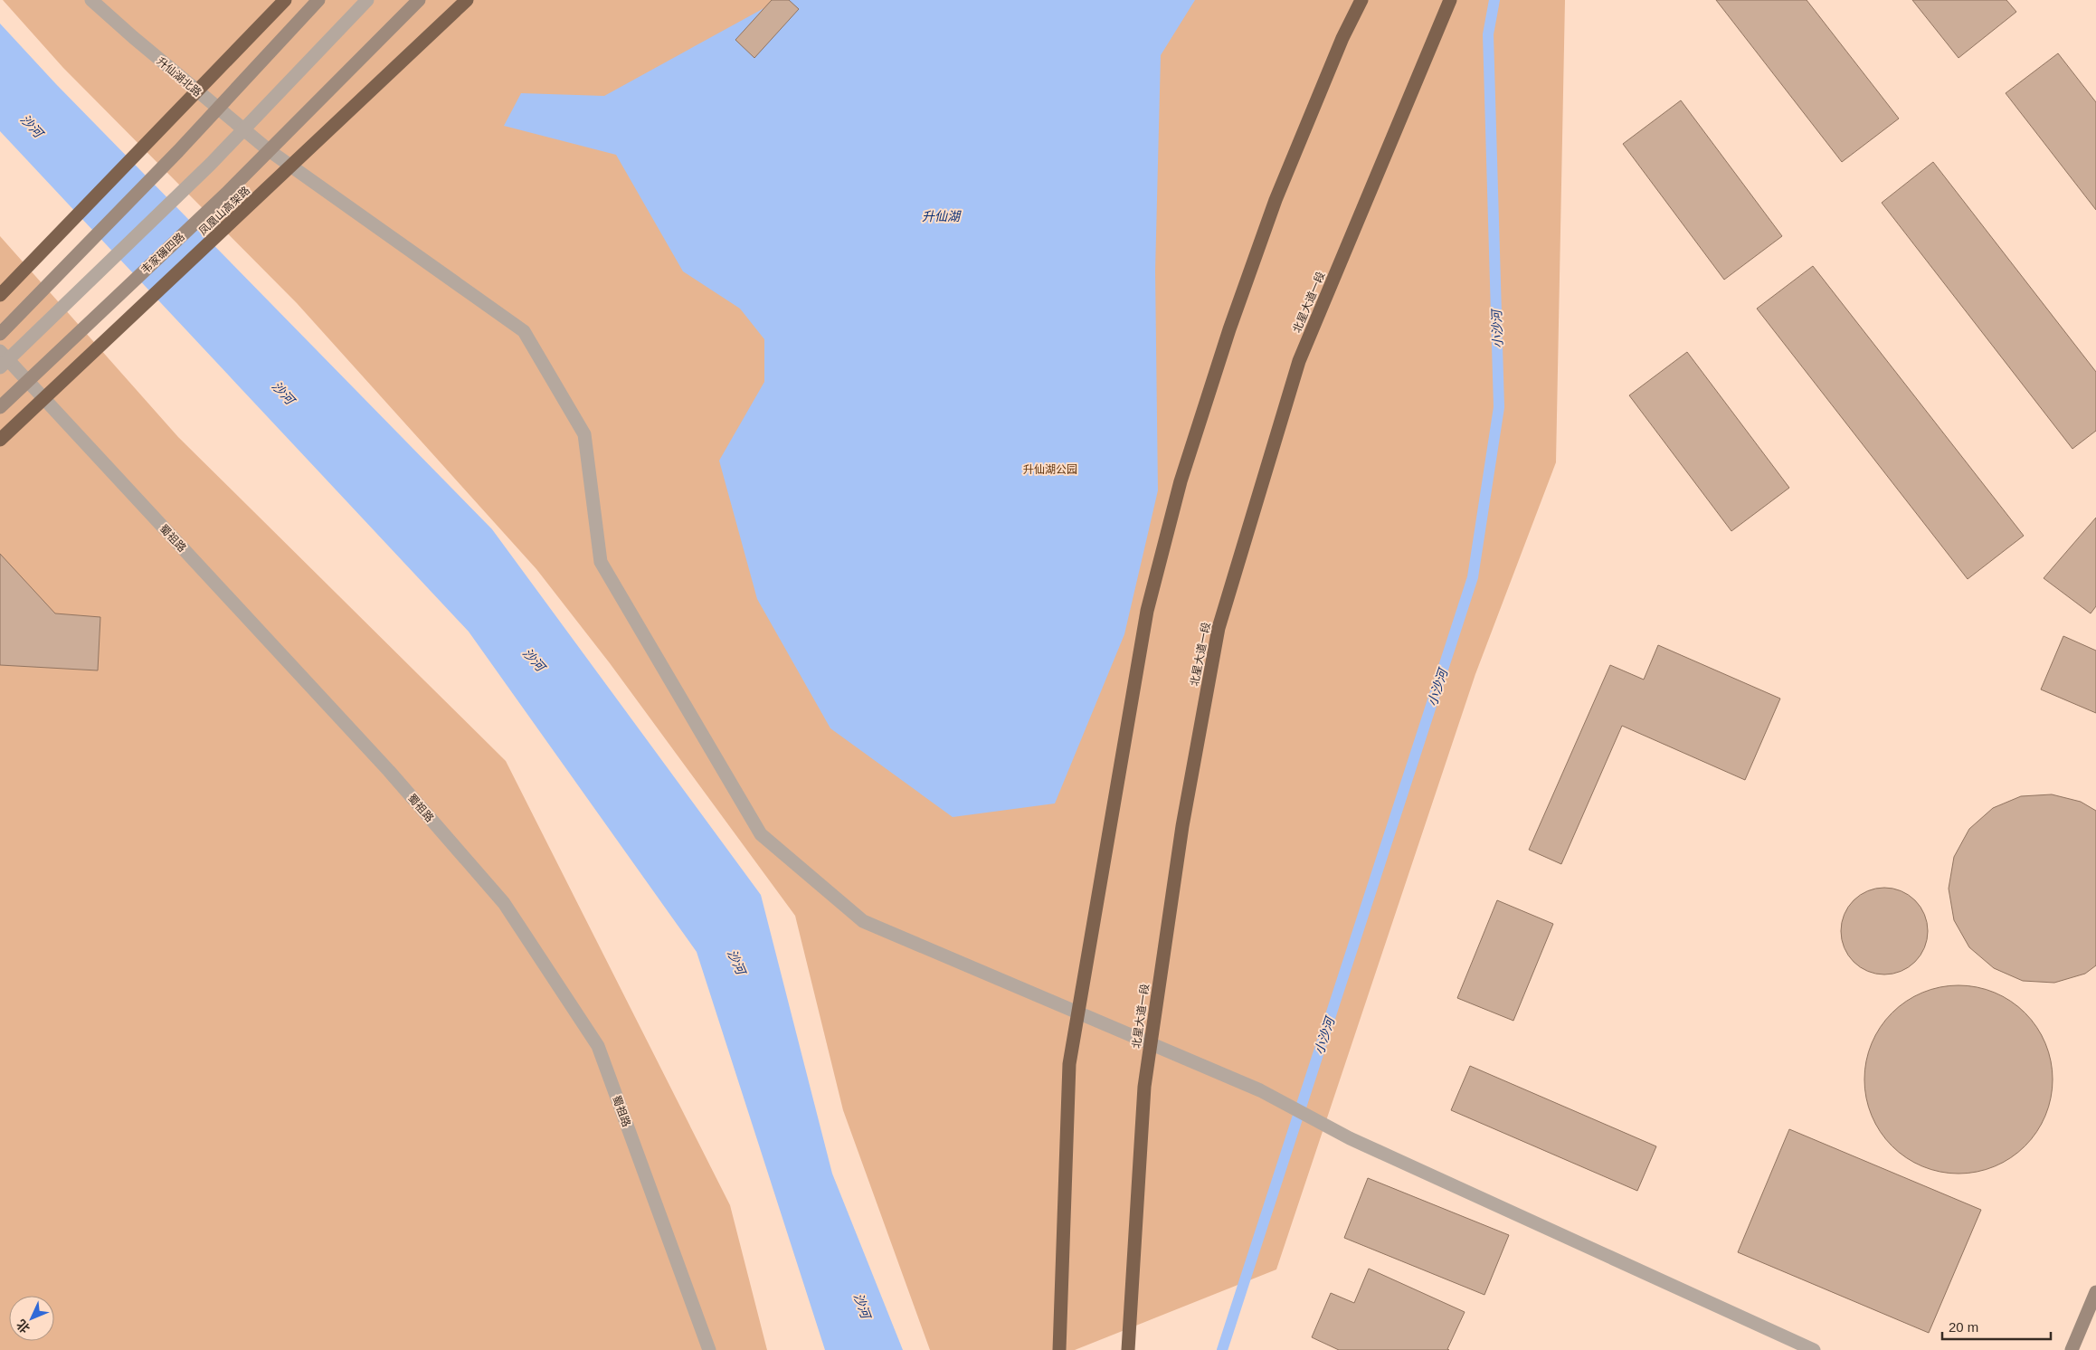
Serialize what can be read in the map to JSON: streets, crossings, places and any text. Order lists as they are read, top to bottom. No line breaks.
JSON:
{"streets":{"highway":["凤凰山高架路","北星大道一段"],"main road":["韦家碾四路"],"street":["升仙湖北路","蜀祖路"]},"crossings":[["升仙湖北路","韦家碾四路"],["韦家碾四路","蜀祖路"]],"water":["沙河","升仙湖","小沙河"],"parks":["升仙湖公园"],"scale_bar":"20 m","north":"bottom left"}
